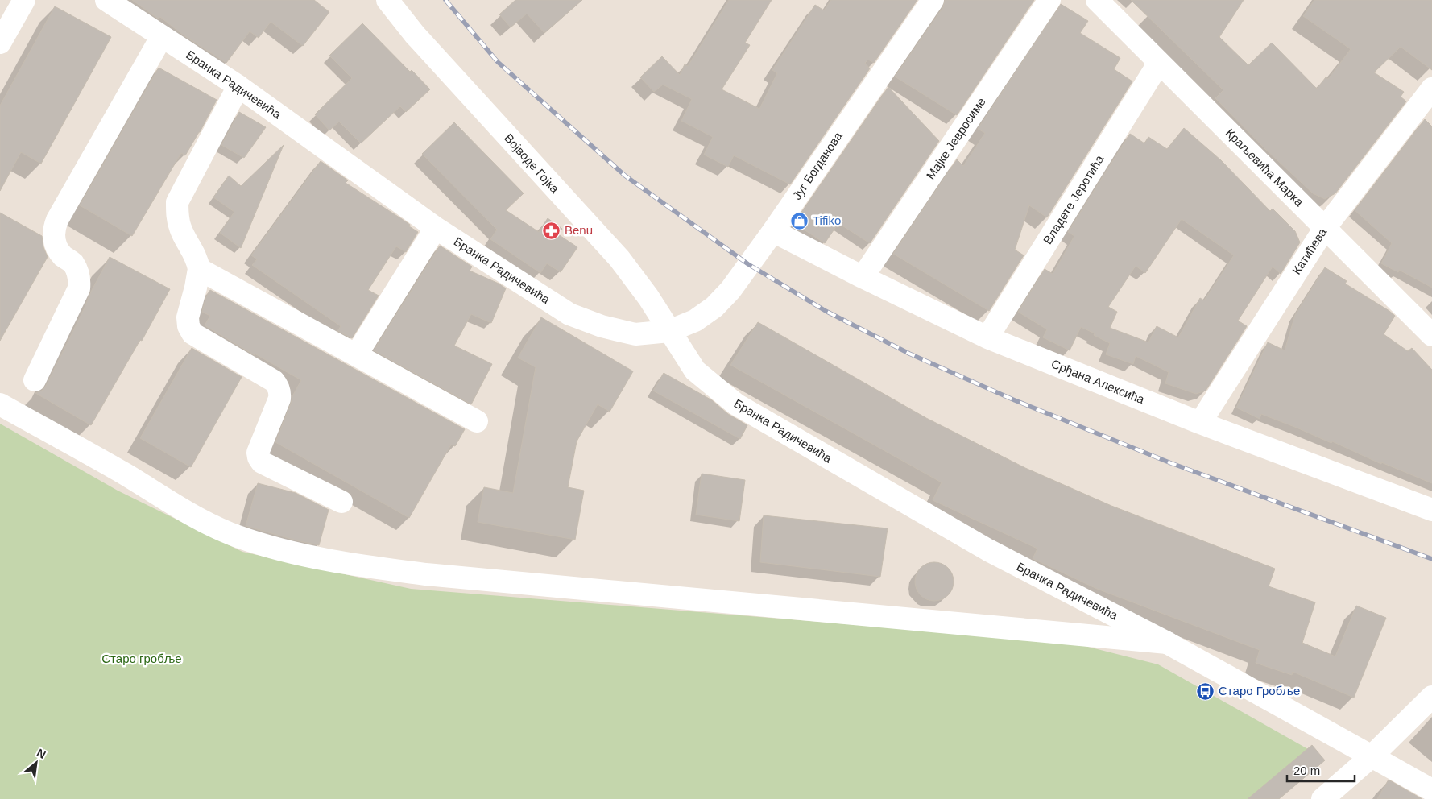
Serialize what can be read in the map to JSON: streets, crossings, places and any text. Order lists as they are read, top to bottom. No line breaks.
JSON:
{"streets":{"street":["Бранка Радичевића","Мајке Јевросиме","Војводе Гојка","Југ Богданова","Краљевића Марка","Владете Јеротића","Катићева","Срђана Алексића"]},"crossings":[["Бранка Радичевића","Војводе Гојка"],["Бранка Радичевића","Југ Богданова"],["Мајке Јевросиме","Срђана Алексића"],["Војводе Гојка","Југ Богданова"],["Југ Богданова","Срђана Алексића"],["Краљевића Марка","Владете Јеротића"],["Краљевића Марка","Катићева"],["Владете Јеротића","Срђана Алексића"],["Катићева","Срђана Алексића"]],"parks":["Старо гробље"],"places":{"shop":["Tifiko"],"pharmacy":["Benu"],"bus stop":["Старо Гробље"]},"scale_bar":"20 m","north":"top right"}
